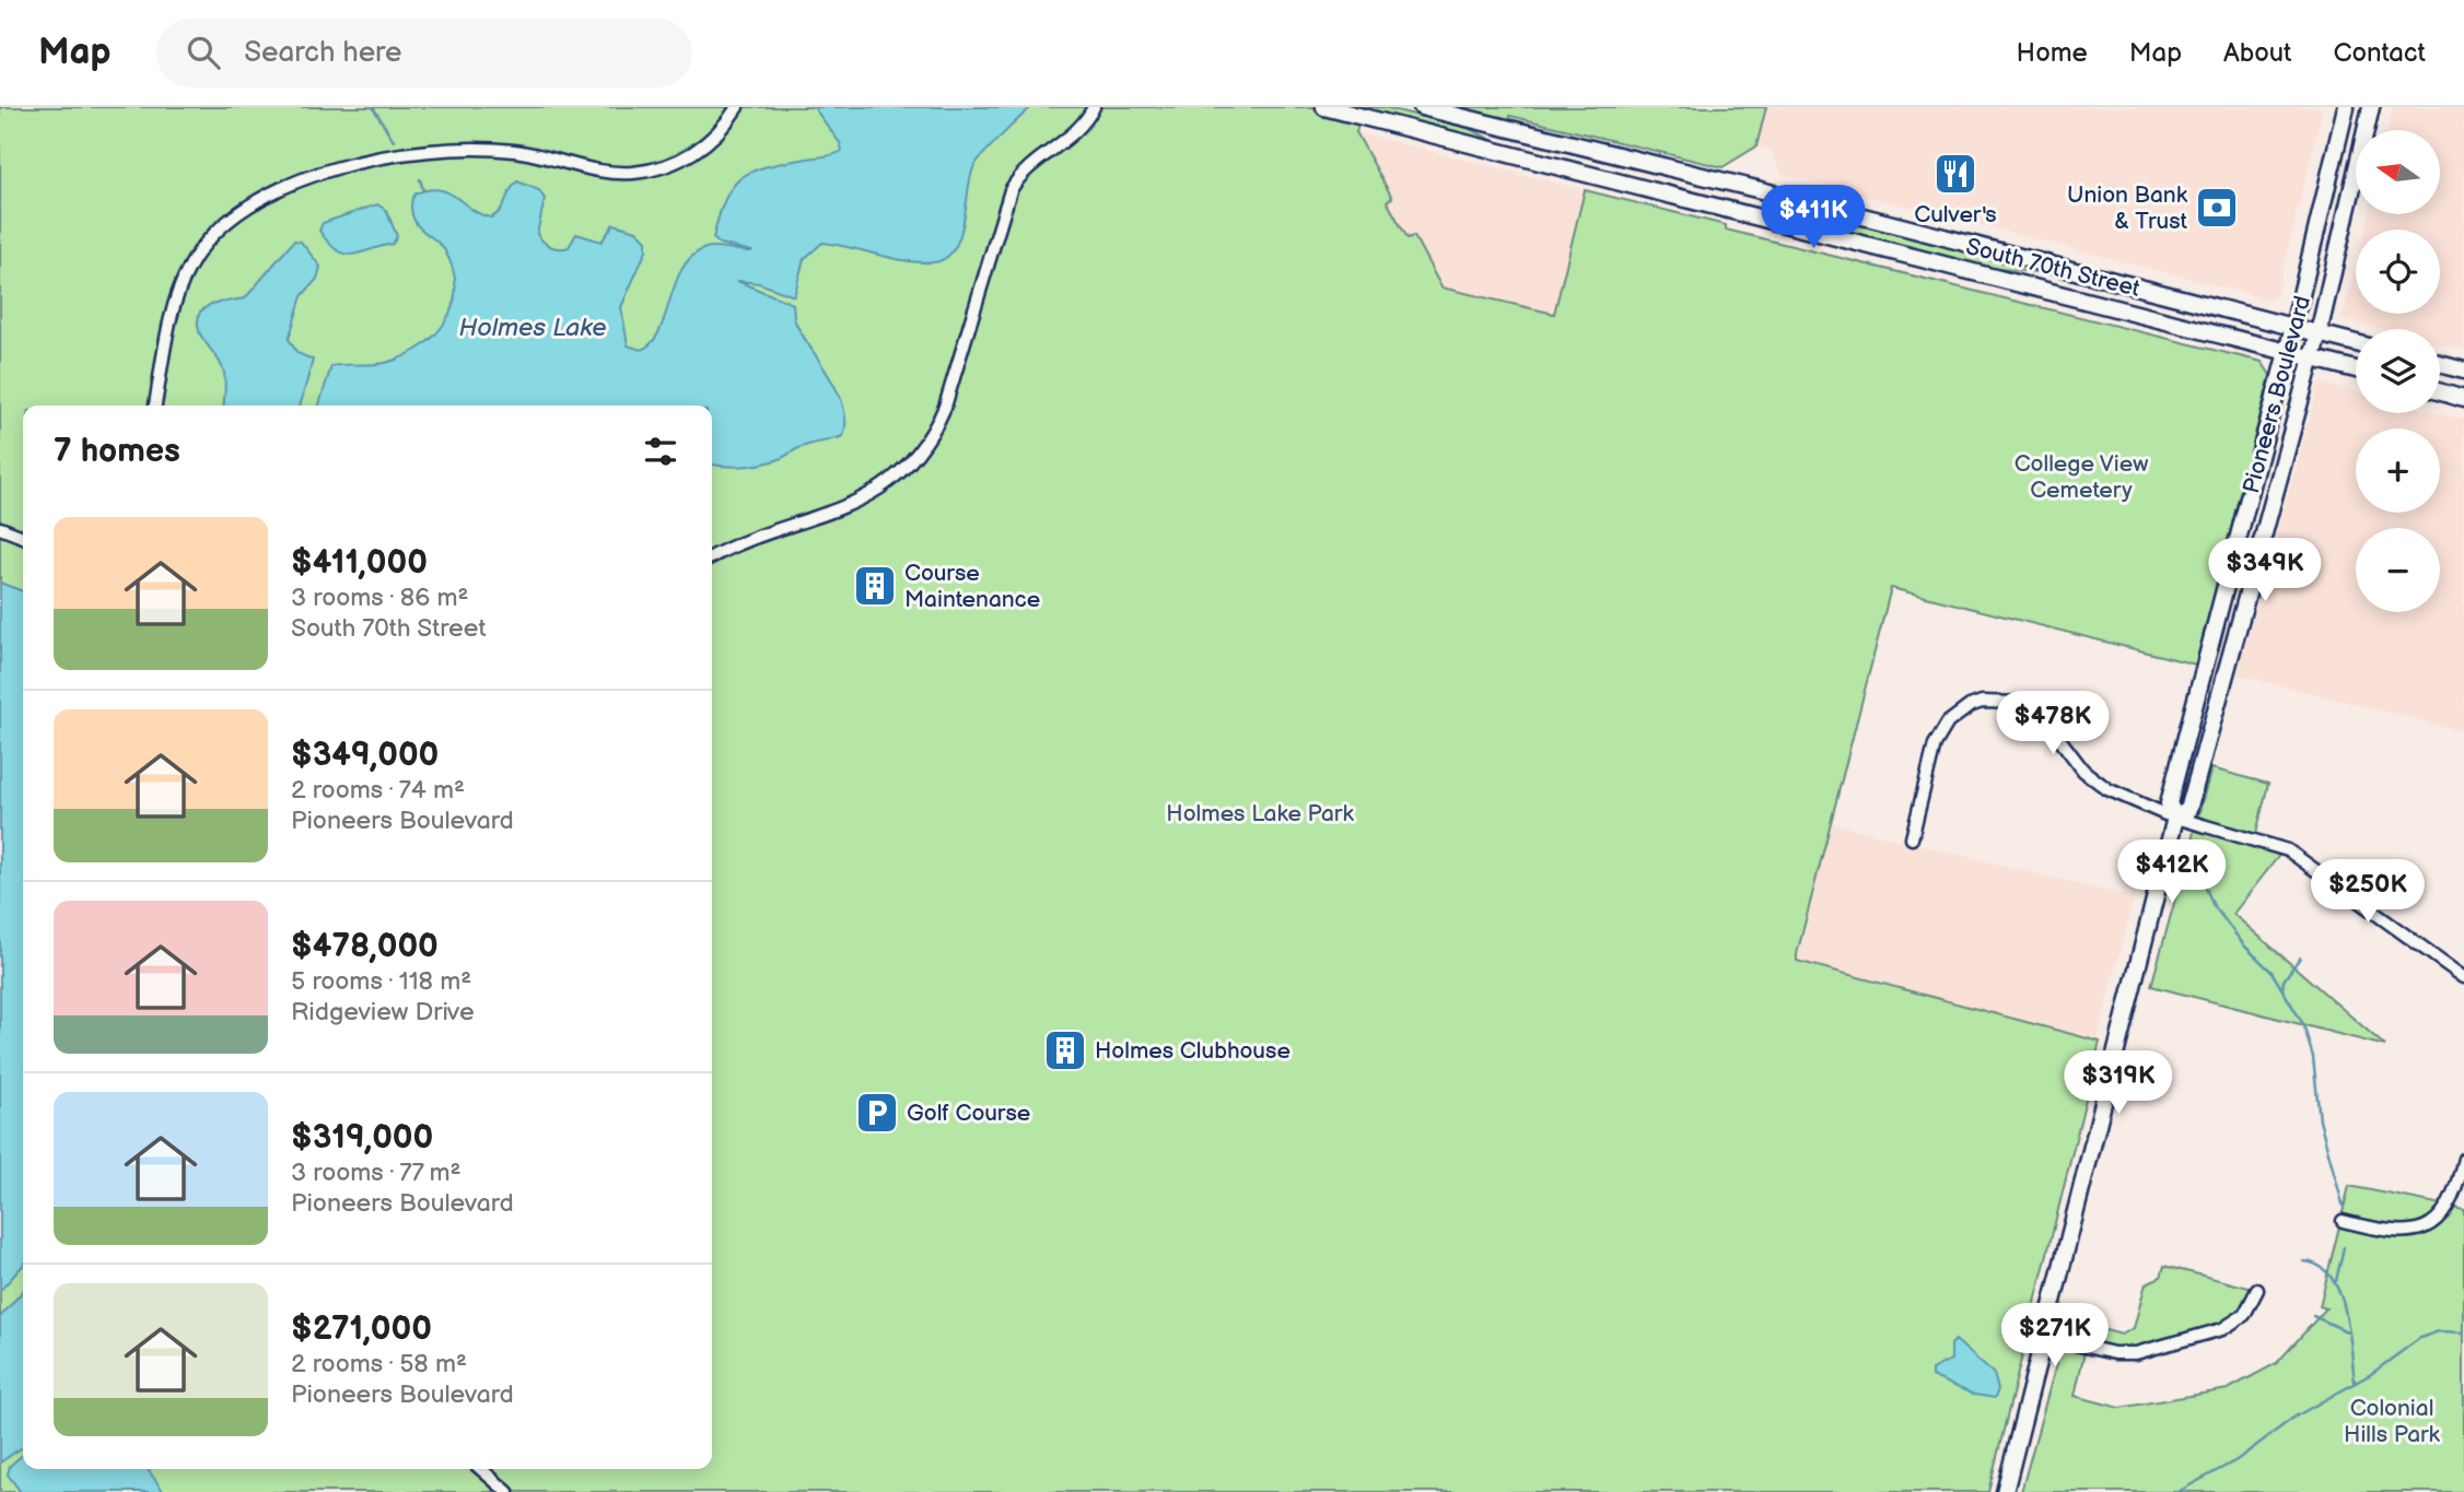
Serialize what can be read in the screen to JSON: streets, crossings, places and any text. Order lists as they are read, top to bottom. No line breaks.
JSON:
{"streets":{"main road":["South 70th Street","Pioneers Boulevard"]},"crossings":[["South 70th Street","Pioneers Boulevard"]],"water":["Holmes Lake"],"parks":["College View Cemetery","Holmes Lake Park","Colonial Hills Park"],"places":{"restaurant":["Culver's"],"bank":["Union Bank & Trust"],"building":["Course Maintenance","Holmes Clubhouse"],"parking":["Golf Course"]},"north":"left","page":{"header":"Map","search":"Search here","nav":["Home","Map","About","Contact"],"map_buttons":["+","−"],"price":["$411K","$349K","$478K","$412K","$250K","$319K","$271K"],"heading":"7 homes","list":[{"name":"$411,000","note":"3 rooms · 86 m² · South 70th Street"},{"name":"$349,000","note":"2 rooms · 74 m² · Pioneers Boulevard"},{"name":"$478,000","note":"5 rooms · 118 m² · Ridgeview Drive"},{"name":"$319,000","note":"3 rooms · 77 m² · Pioneers Boulevard"},{"name":"$271,000","note":"2 rooms · 58 m² · Pioneers Boulevard"}]}}
